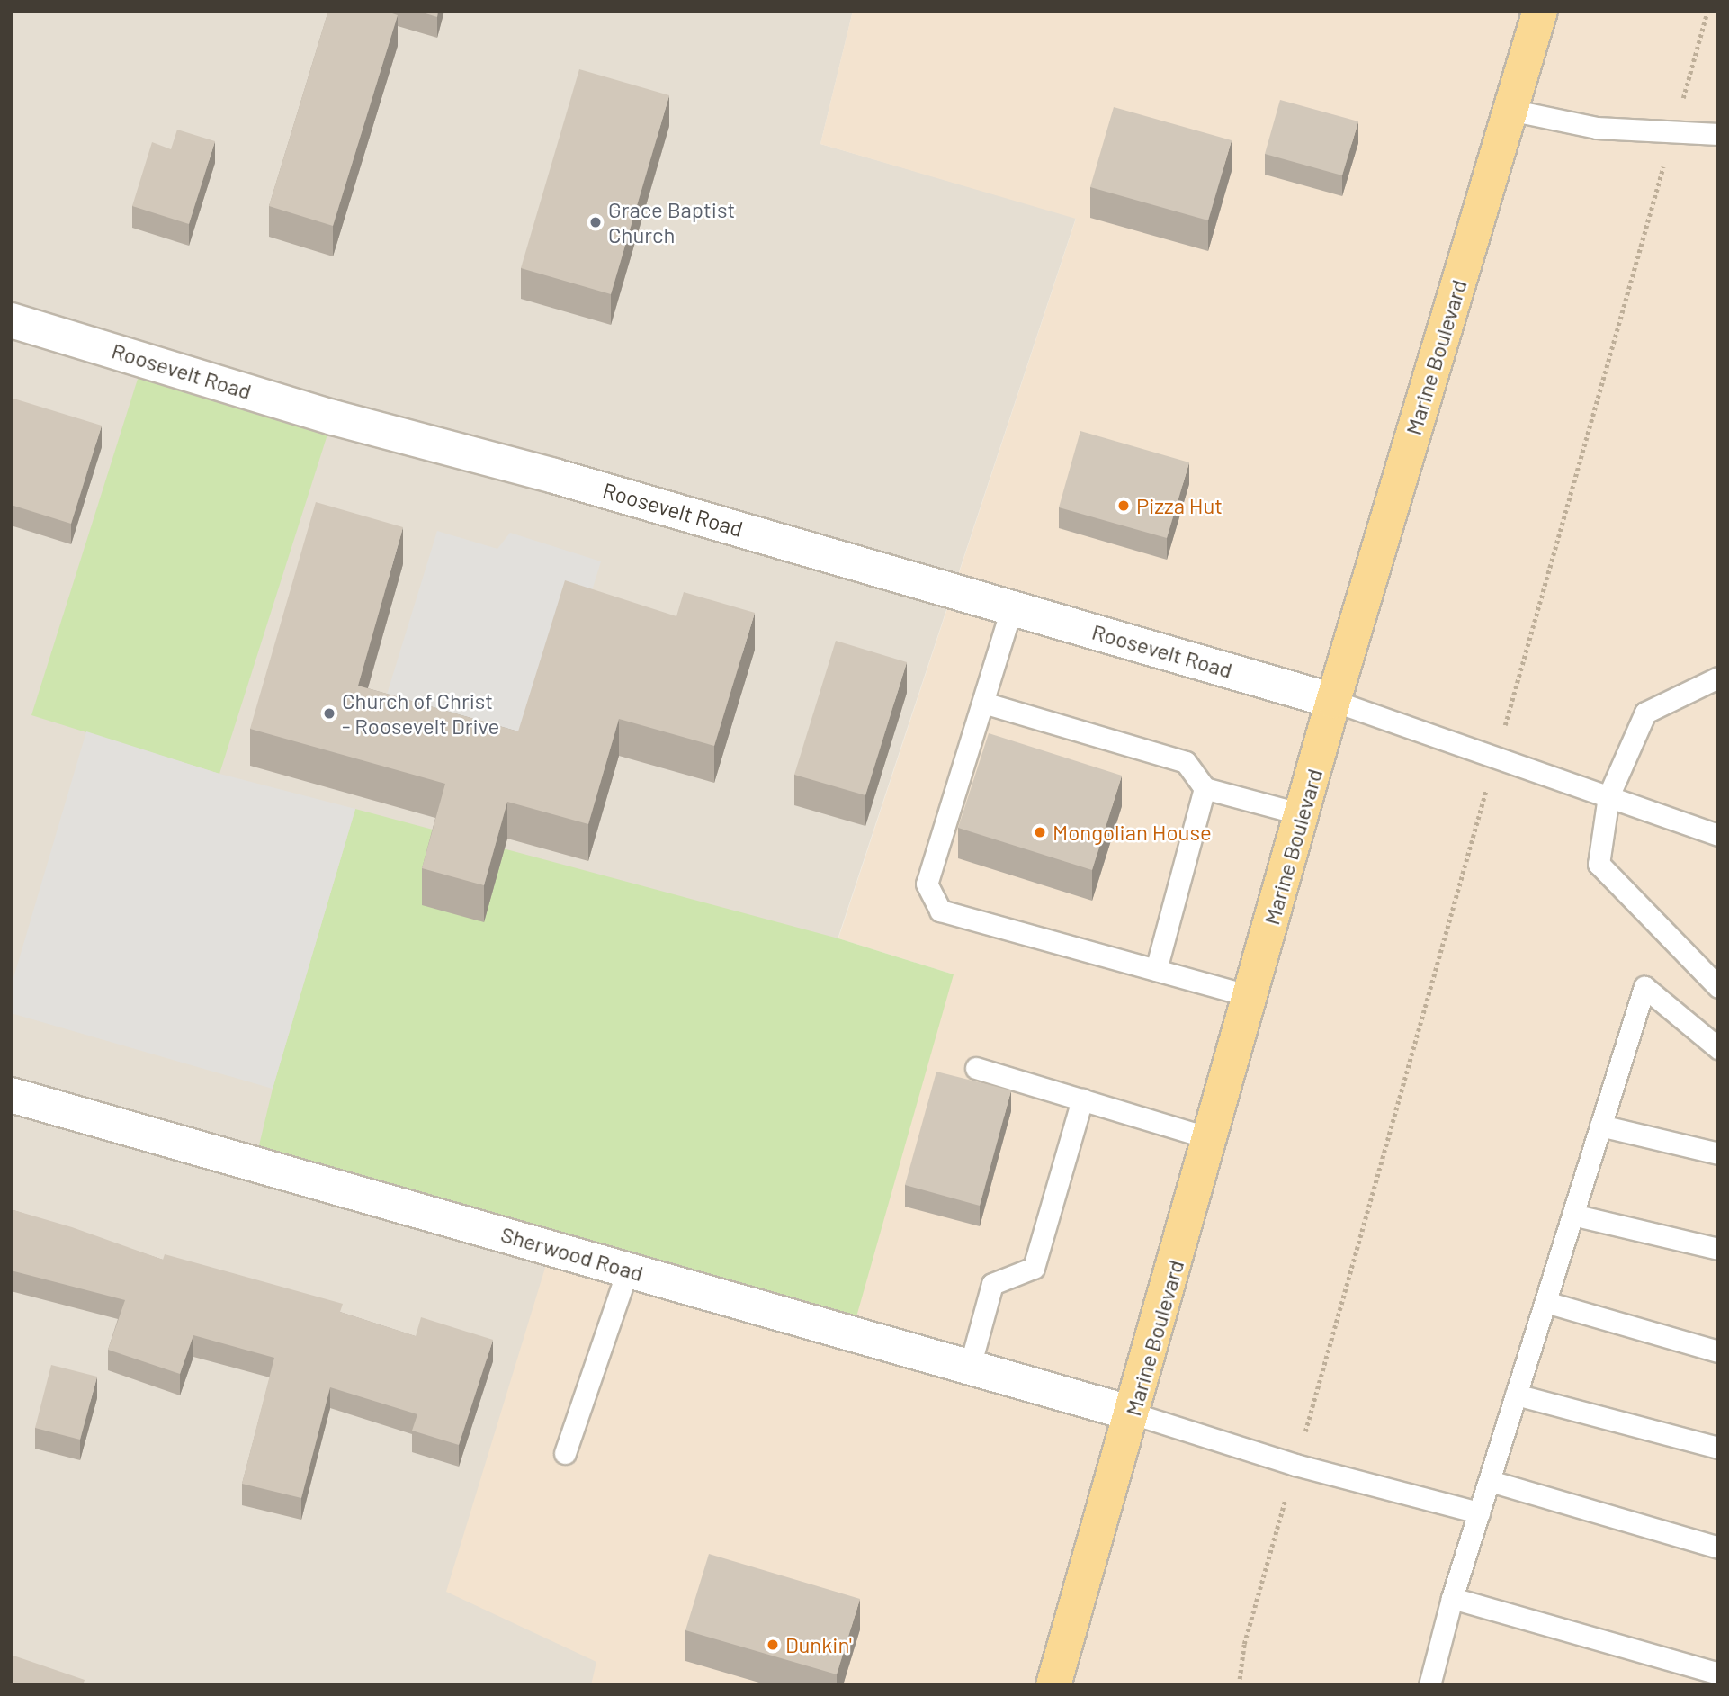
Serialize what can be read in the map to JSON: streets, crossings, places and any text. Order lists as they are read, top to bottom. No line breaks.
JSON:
{"streets":{"main road":["Marine Boulevard"],"street":["Roosevelt Road","Sherwood Road"]},"crossings":[["Marine Boulevard","Roosevelt Road"],["Marine Boulevard","Sherwood Road"]],"places":["Grace Baptist Church","Pizza Hut","Church of Christ - Roosevelt Drive","Mongolian House","Dunkin'"]}
